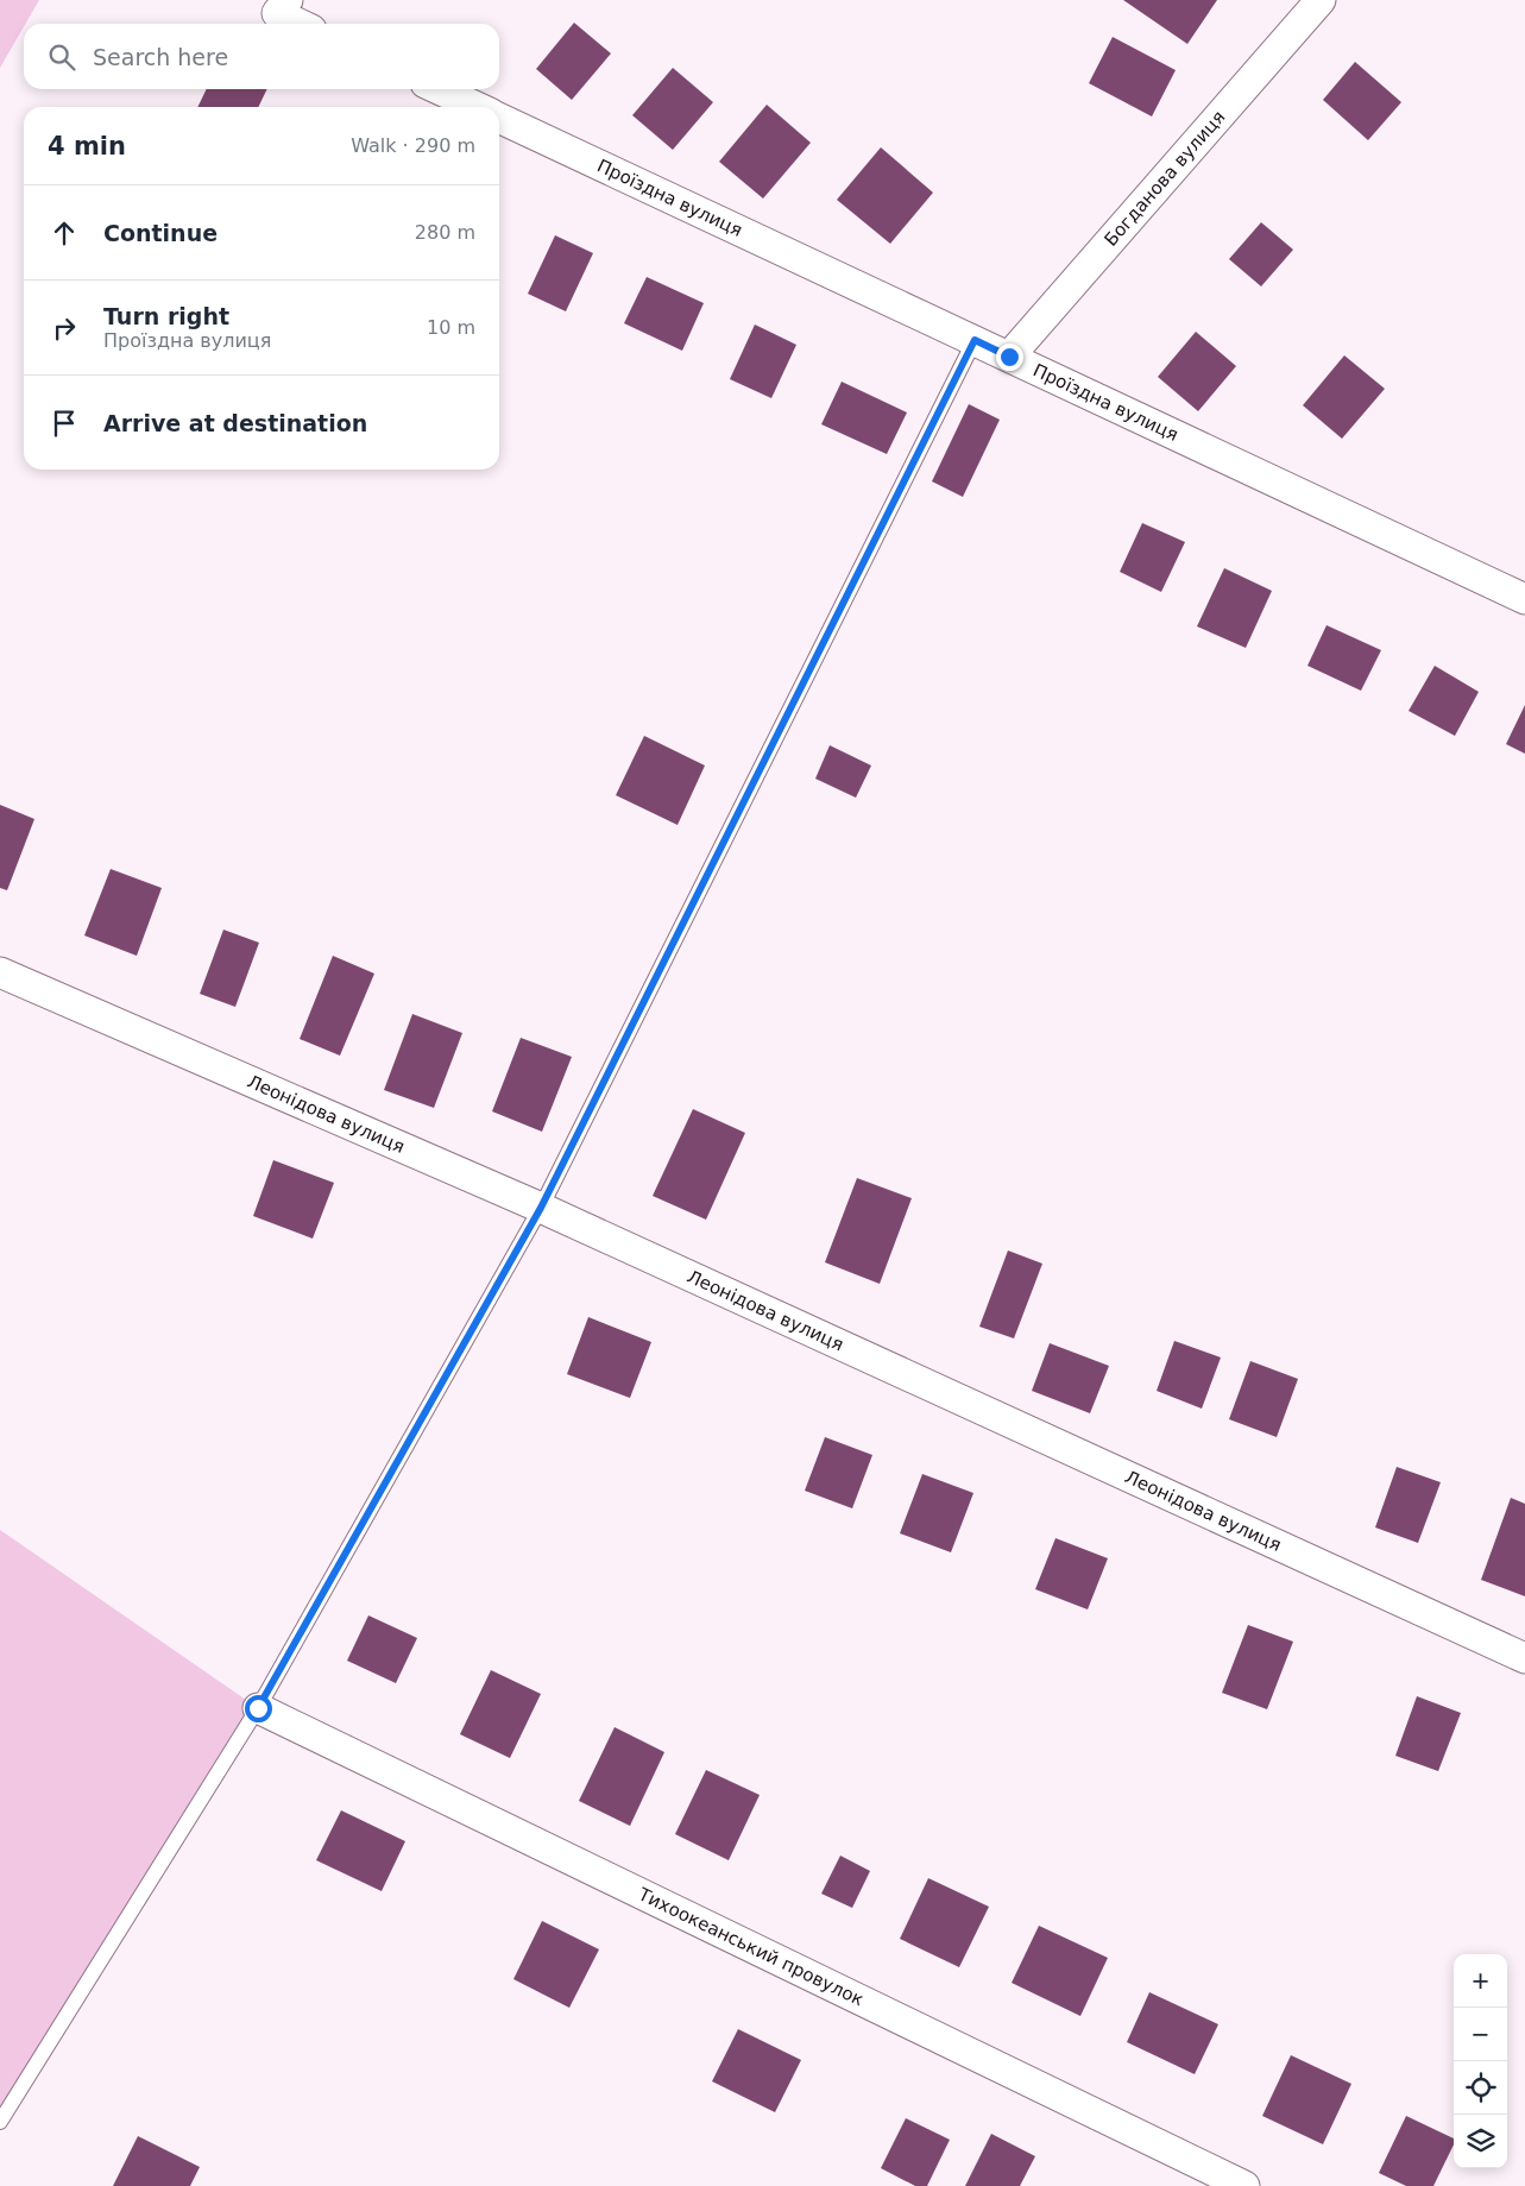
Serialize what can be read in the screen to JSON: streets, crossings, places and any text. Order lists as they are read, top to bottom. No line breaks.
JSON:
{"streets":{"street":["Богданова вулиця","Проїздна вулиця","Леонідова вулиця","Тихоокеанський провулок"]},"crossings":[["Богданова вулиця","Проїздна вулиця"]],"page":{"search":"Search here","heading":["4 min","Walk · 290 m"],"list":[["Continue","280 m"],["Turn right","Проїздна вулиця","10 m"],"Arrive at destination"],"map_buttons":["+","−"]}}
